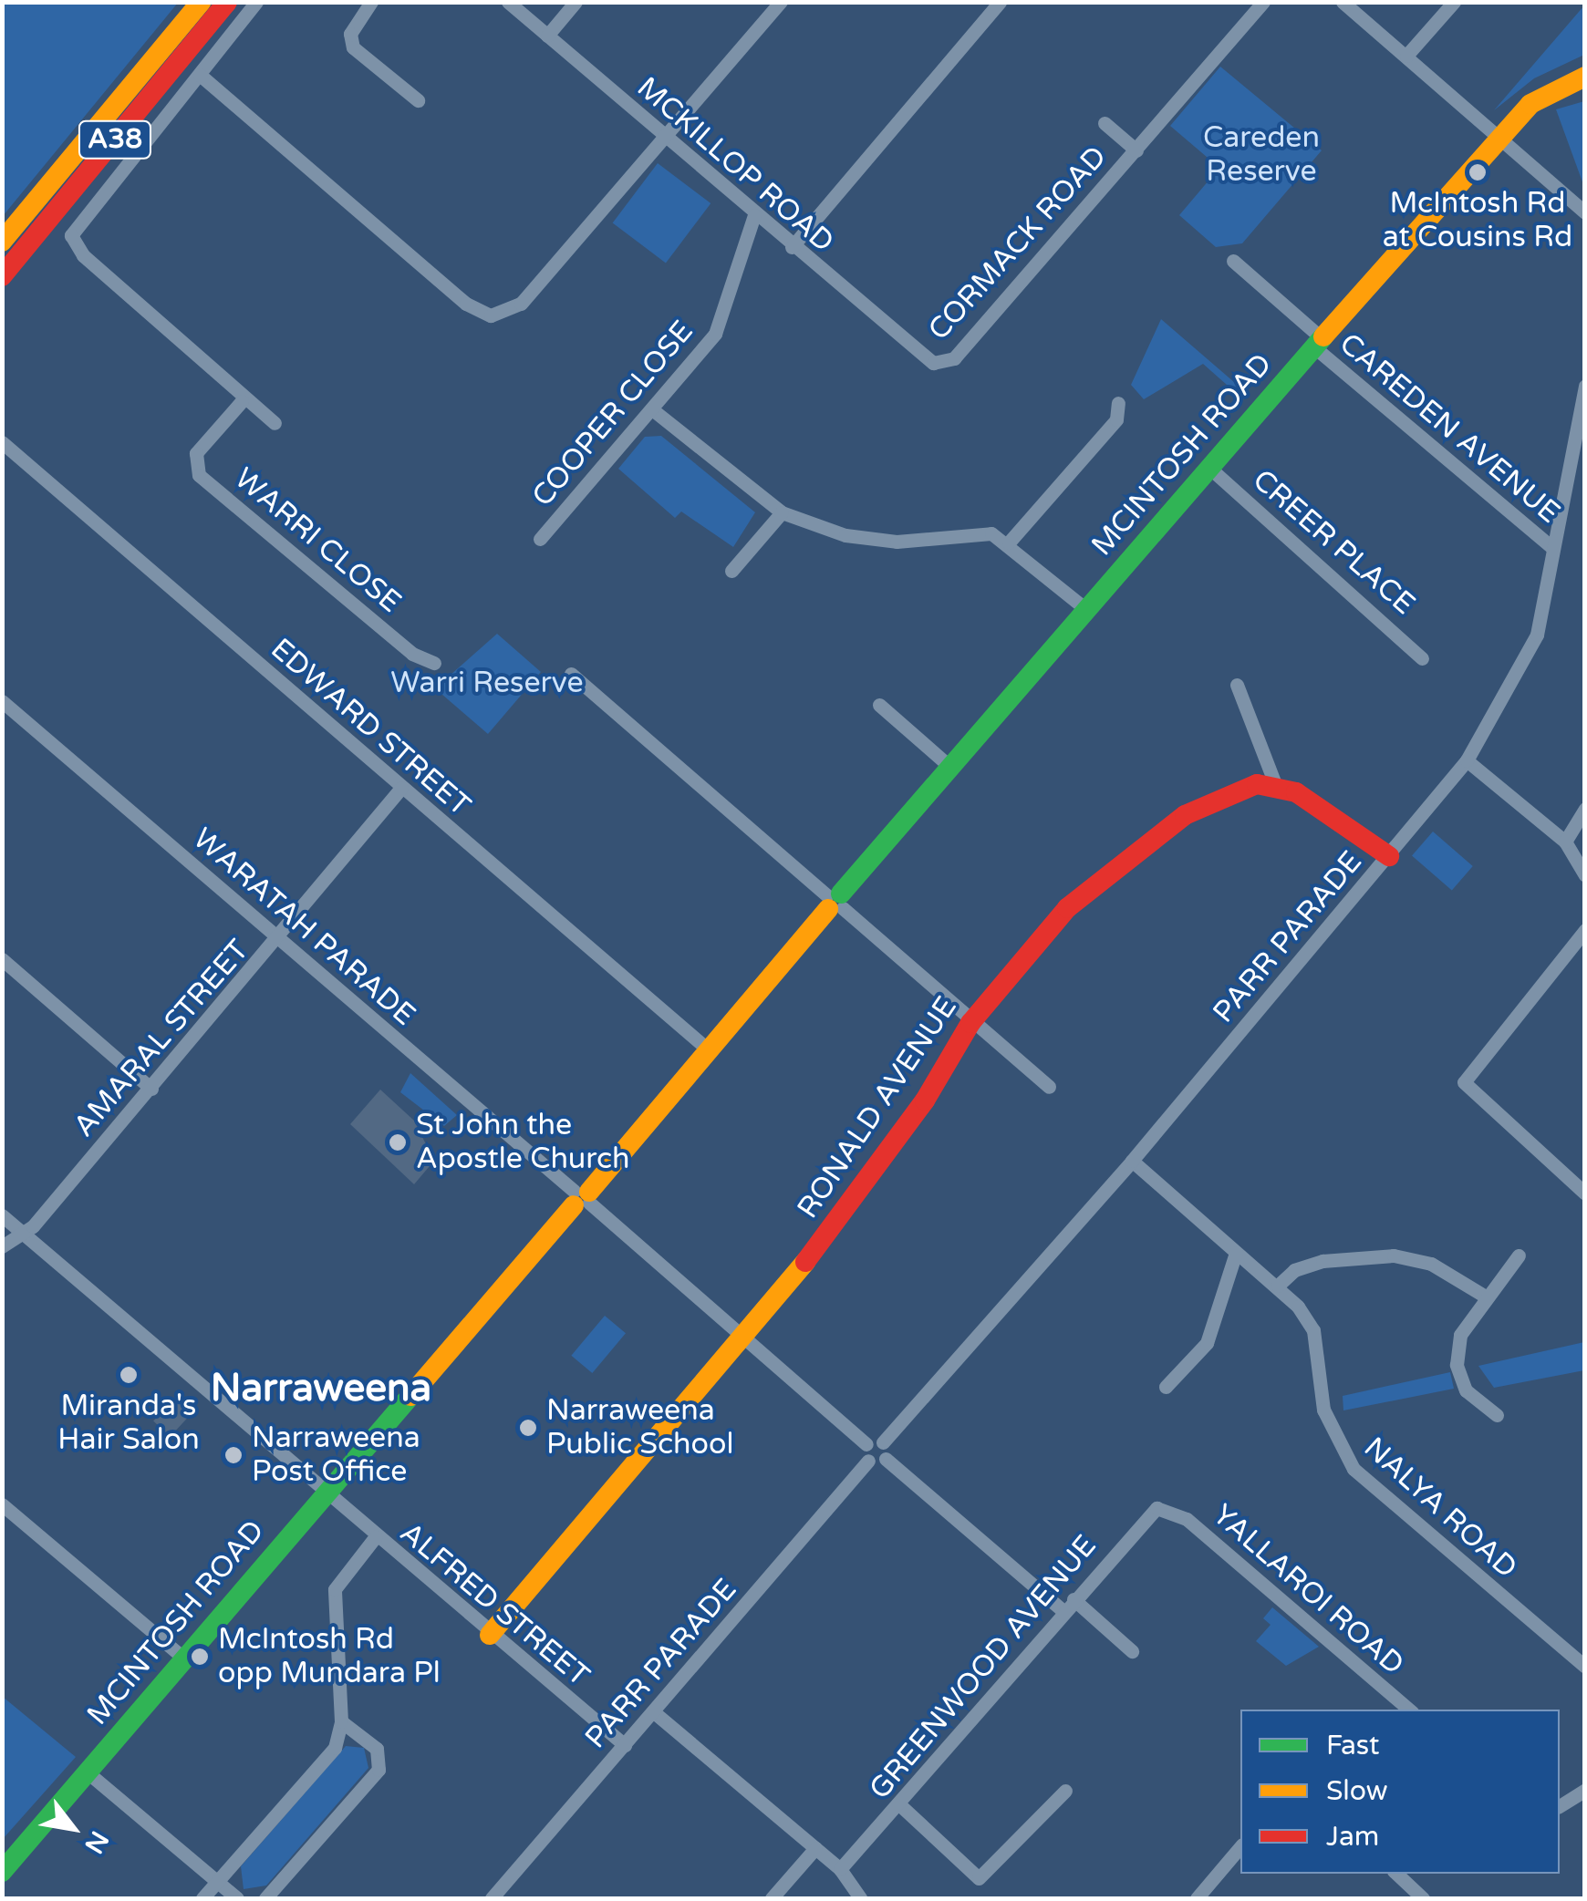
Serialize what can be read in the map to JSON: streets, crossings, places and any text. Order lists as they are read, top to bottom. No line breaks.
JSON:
{"streets":{"main road":["A38","MCINTOSH ROAD","RONALD AVENUE"],"street":["MCKILLOP ROAD","CORMACK ROAD","COOPER CLOSE","CAREDEN AVENUE","WARRI CLOSE","CREER PLACE","EDWARD STREET","WARATAH PARADE","PARR PARADE","AMARAL STREET","NALYA ROAD","YALLAROI ROAD","ALFRED STREET","GREENWOOD AVENUE"]},"crossings":[["MCKILLOP ROAD","CORMACK ROAD"],["MCKILLOP ROAD","COOPER CLOSE"],["CAREDEN AVENUE","MCINTOSH ROAD"],["CAREDEN AVENUE","PARR PARADE"],["MCINTOSH ROAD","CREER PLACE"],["MCINTOSH ROAD","EDWARD STREET"],["MCINTOSH ROAD","WARATAH PARADE"],["MCINTOSH ROAD","ALFRED STREET"],["EDWARD STREET","AMARAL STREET"],["WARATAH PARADE","AMARAL STREET"],["WARATAH PARADE","RONALD AVENUE"],["PARR PARADE","NALYA ROAD"],["PARR PARADE","ALFRED STREET"],["AMARAL STREET","ALFRED STREET"],["RONALD AVENUE","ALFRED STREET"],["YALLAROI ROAD","GREENWOOD AVENUE"]],"districts":["Narraweena"],"parks":["Careden Reserve","Warri Reserve"],"places":["McIntosh Rd at Cousins Rd","St John the Apostle Church","Miranda's Hair Salon","Narraweena Public School","Narraweena Post Office","McIntosh Rd opp Mundara Pl"],"legend":["Fast","Slow","Jam"],"north":"bottom right"}
